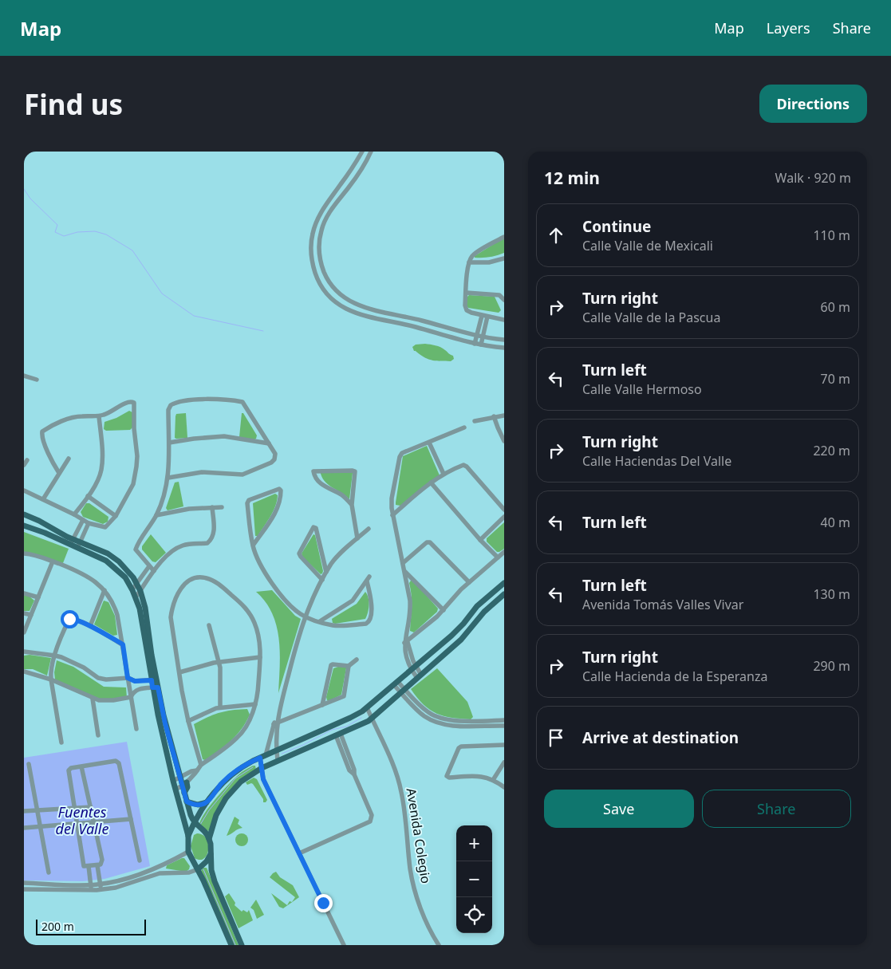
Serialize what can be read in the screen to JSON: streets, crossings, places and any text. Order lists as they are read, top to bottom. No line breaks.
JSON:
{"streets":{"street":["Avenida Colegio"]},"water":["Fuentes del Valle"],"scale_bar":"200 m","page":{"header":"Map","nav":["Map","Layers","Share"],"buttons":["Directions",["Save","Share"]],"title":"Find us","heading":["12 min","Walk · 920 m"],"list":[["Continue","Calle Valle de Mexicali","110 m"],["Turn right","Calle Valle de la Pascua","60 m"],["Turn left","Calle Valle Hermoso","70 m"],["Turn right","Calle Haciendas Del Valle","220 m"],["Turn left","40 m"],["Turn left","Avenida Tomás Valles Vivar","130 m"],["Turn right","Calle Hacienda de la Esperanza","290 m"],"Arrive at destination"],"map_buttons":["+","−"],"scale":"200 m"}}
